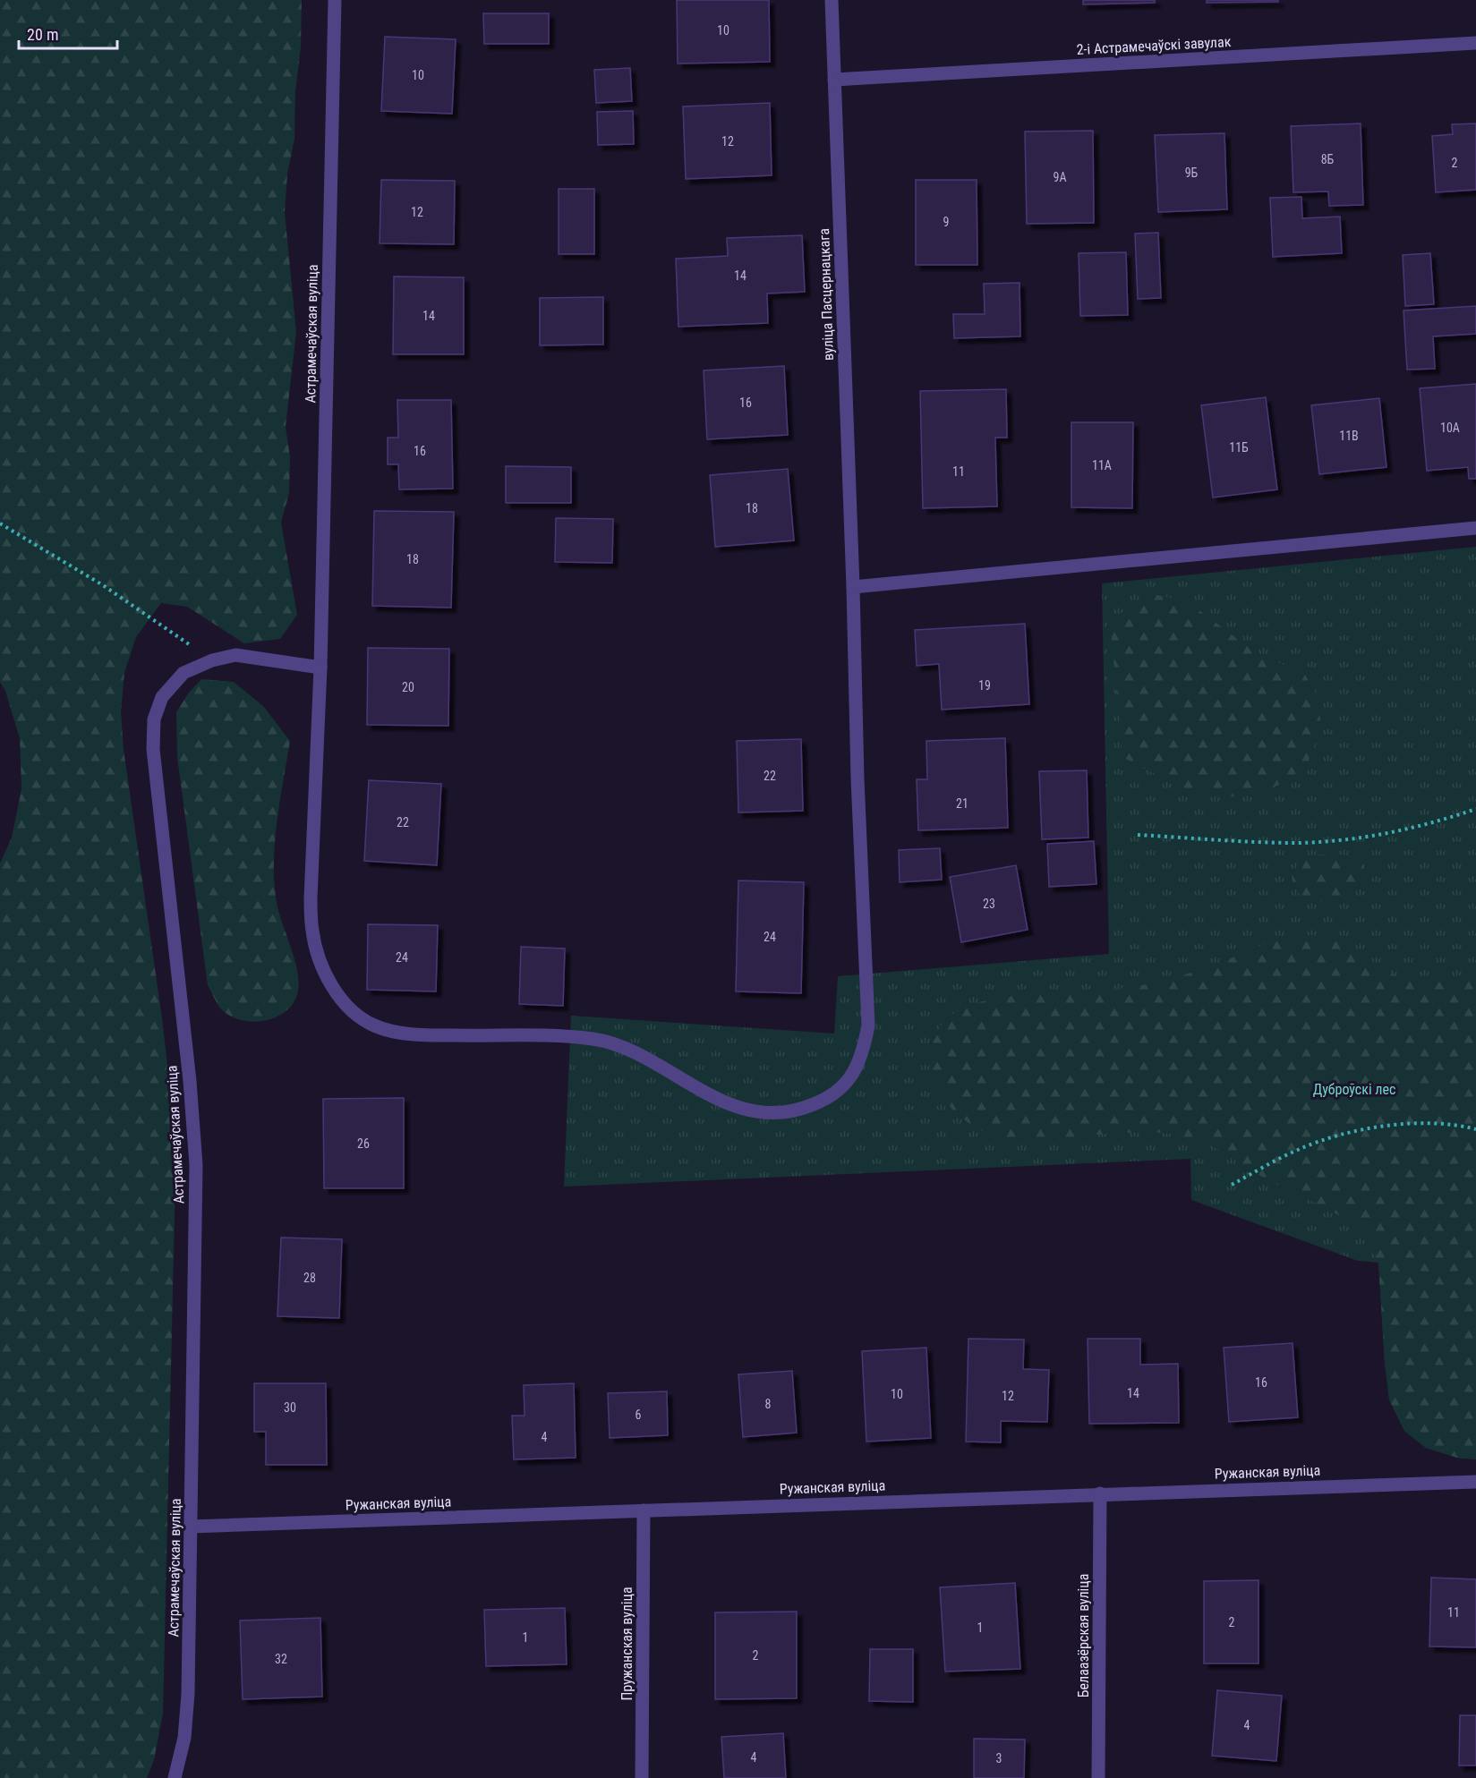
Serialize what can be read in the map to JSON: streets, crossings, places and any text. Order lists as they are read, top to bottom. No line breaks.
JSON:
{"streets":{"street":["2-і Астрамечаўскі завулак","вуліца Пасцернацкага","Астрамечаўская вуліца","Ружанская вуліца","Белаазёрская вуліца","Пружанская вуліца"]},"crossings":[["2-і Астрамечаўскі завулак","вуліца Пасцернацкага"],["вуліца Пасцернацкага","Астрамечаўская вуліца"],["Астрамечаўская вуліца","Ружанская вуліца"],["Ружанская вуліца","Белаазёрская вуліца"],["Ружанская вуліца","Пружанская вуліца"]],"parks":["Дуброўскі лес"],"house_numbers":["10","10","12","8Б","2","9Б","9А","12","9","14","14","16","10А","11В","11Б","16","11А","11","18","18","19","20","22","21","22","23","24","24","26","28","16","14","10","12","8","30","6","4","11","2","1","1","2","32","4","4","3"],"scale_bar":"20 m"}
